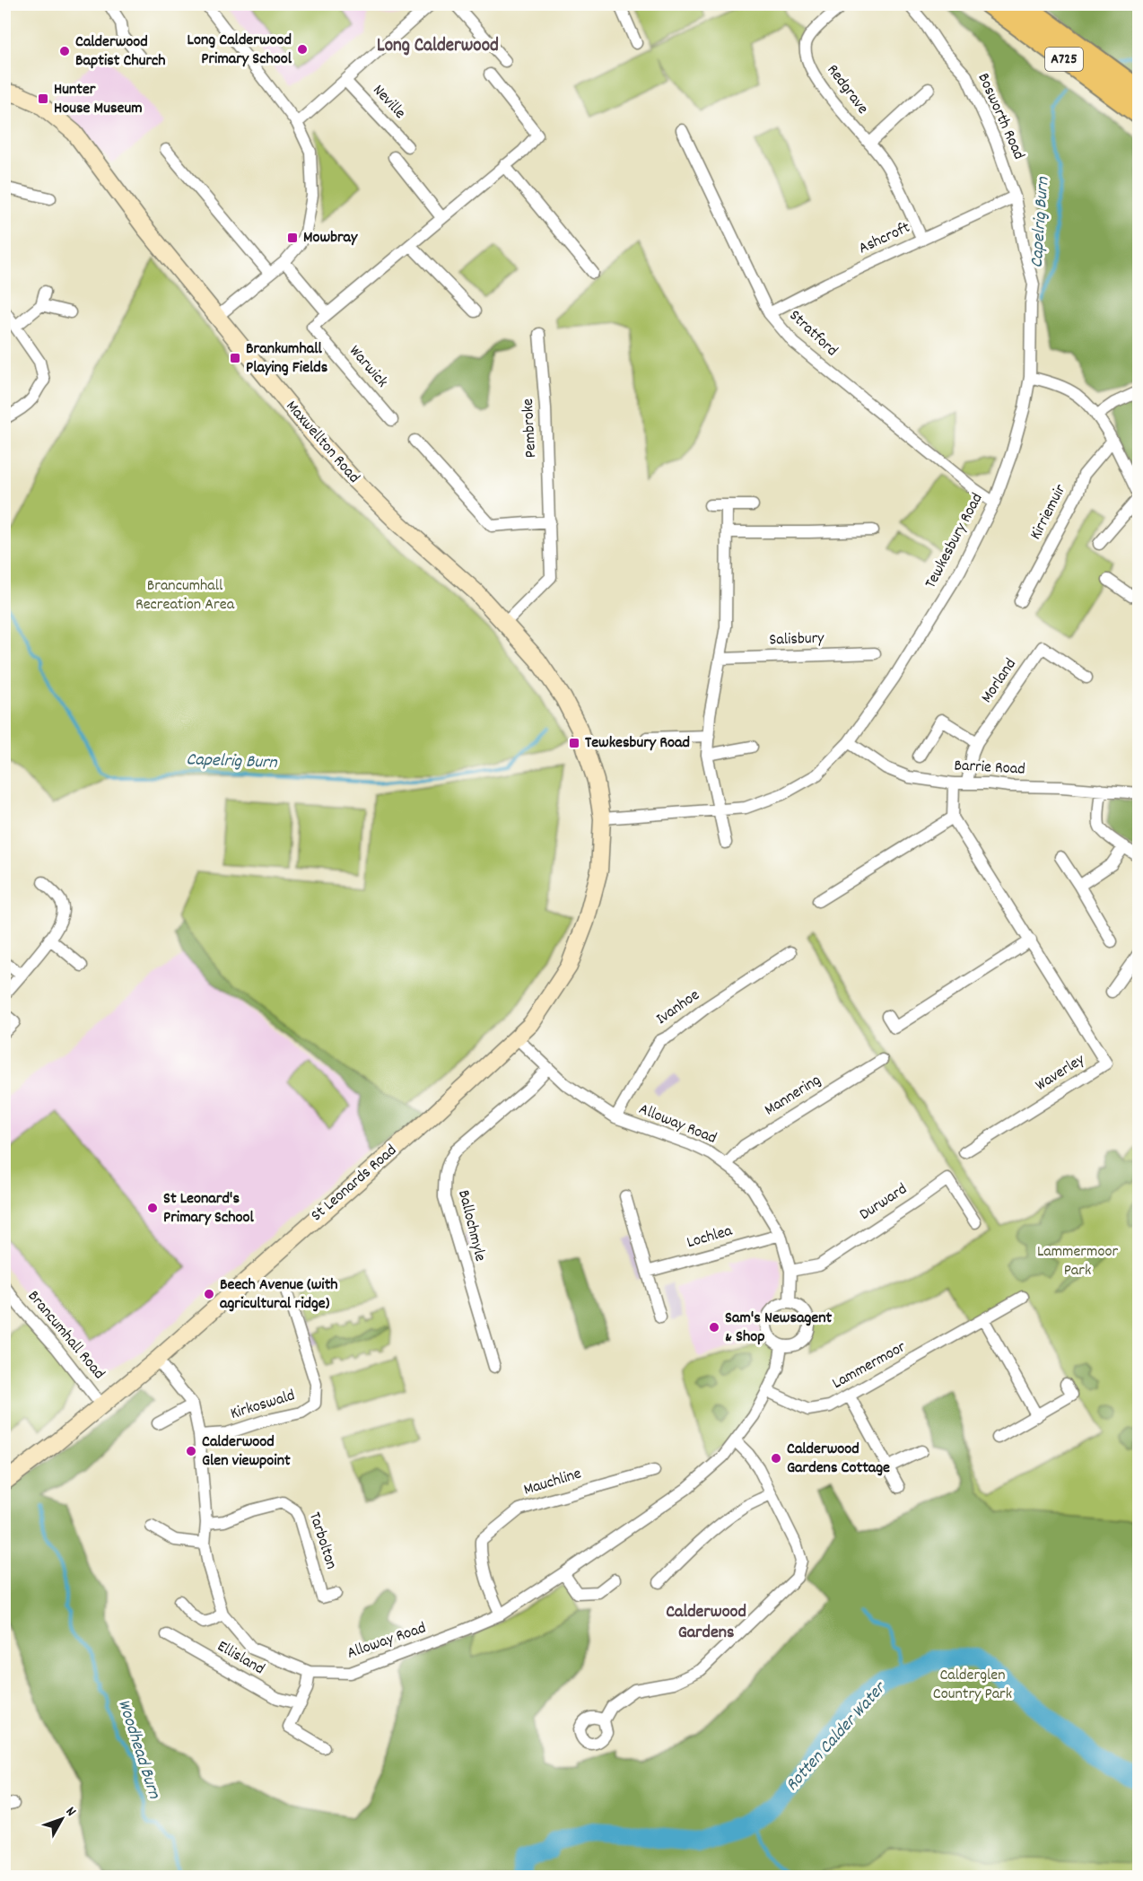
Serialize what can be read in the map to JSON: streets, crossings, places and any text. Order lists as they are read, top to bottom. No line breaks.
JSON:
{"streets":{"highway":["A725"],"street":["Redgrave","Neville","Bosworth Road","Ashcroft","Stratford","Warwick","Pembroke","Maxwellton Road","Kirriemuir","Tewkesbury Road","Salisbury","Morland","Barrie Road","Ivanhoe","Waverley","Mannering","Alloway Road","St Leonards Road","Durward","Ballochmyle","Lochlea","Brancumhall Road","Lammermoor","Kirkoswald","Mauchline","Tarbolton","Ellisland"]},"crossings":[["Redgrave","Ashcroft"],["Bosworth Road","Ashcroft"],["Bosworth Road","Tewkesbury Road"],["Ashcroft","Stratford"],["Ashcroft","Tewkesbury Road"],["Stratford","Tewkesbury Road"],["Pembroke","Maxwellton Road"],["Maxwellton Road","Tewkesbury Road"],["Maxwellton Road","St Leonards Road"],["Tewkesbury Road","Barrie Road"],["Tewkesbury Road","St Leonards Road"],["Morland","Barrie Road"],["Ivanhoe","Alloway Road"],["Mannering","Alloway Road"],["Alloway Road","St Leonards Road"],["Alloway Road","Durward"],["Alloway Road","Ballochmyle"],["Alloway Road","Lochlea"],["Alloway Road","Lammermoor"],["Alloway Road","Kirkoswald"],["Alloway Road","Mauchline"],["Alloway Road","Tarbolton"],["St Leonards Road","Brancumhall Road"]],"districts":["Long Calderwood","Calderwood Gardens"],"water":["Capelrig Burn","Rotten Calder Water","Woodhead Burn"],"parks":["Brancumhall Recreation Area","Lammermoor Park","Calderglen Country Park"],"places":{"other":["Long Calderwood Primary School","Calderwood Baptist Church","St Leonard's Primary School","Beech Avenue (with agricultural ridge)","Sam's Newsagent & Shop","Calderwood Glen viewpoint","Calderwood Gardens Cottage"],"transit":["Hunter House Museum","Mowbray","Brankumhall Playing Fields","Tewkesbury Road"]},"north":"top right"}
